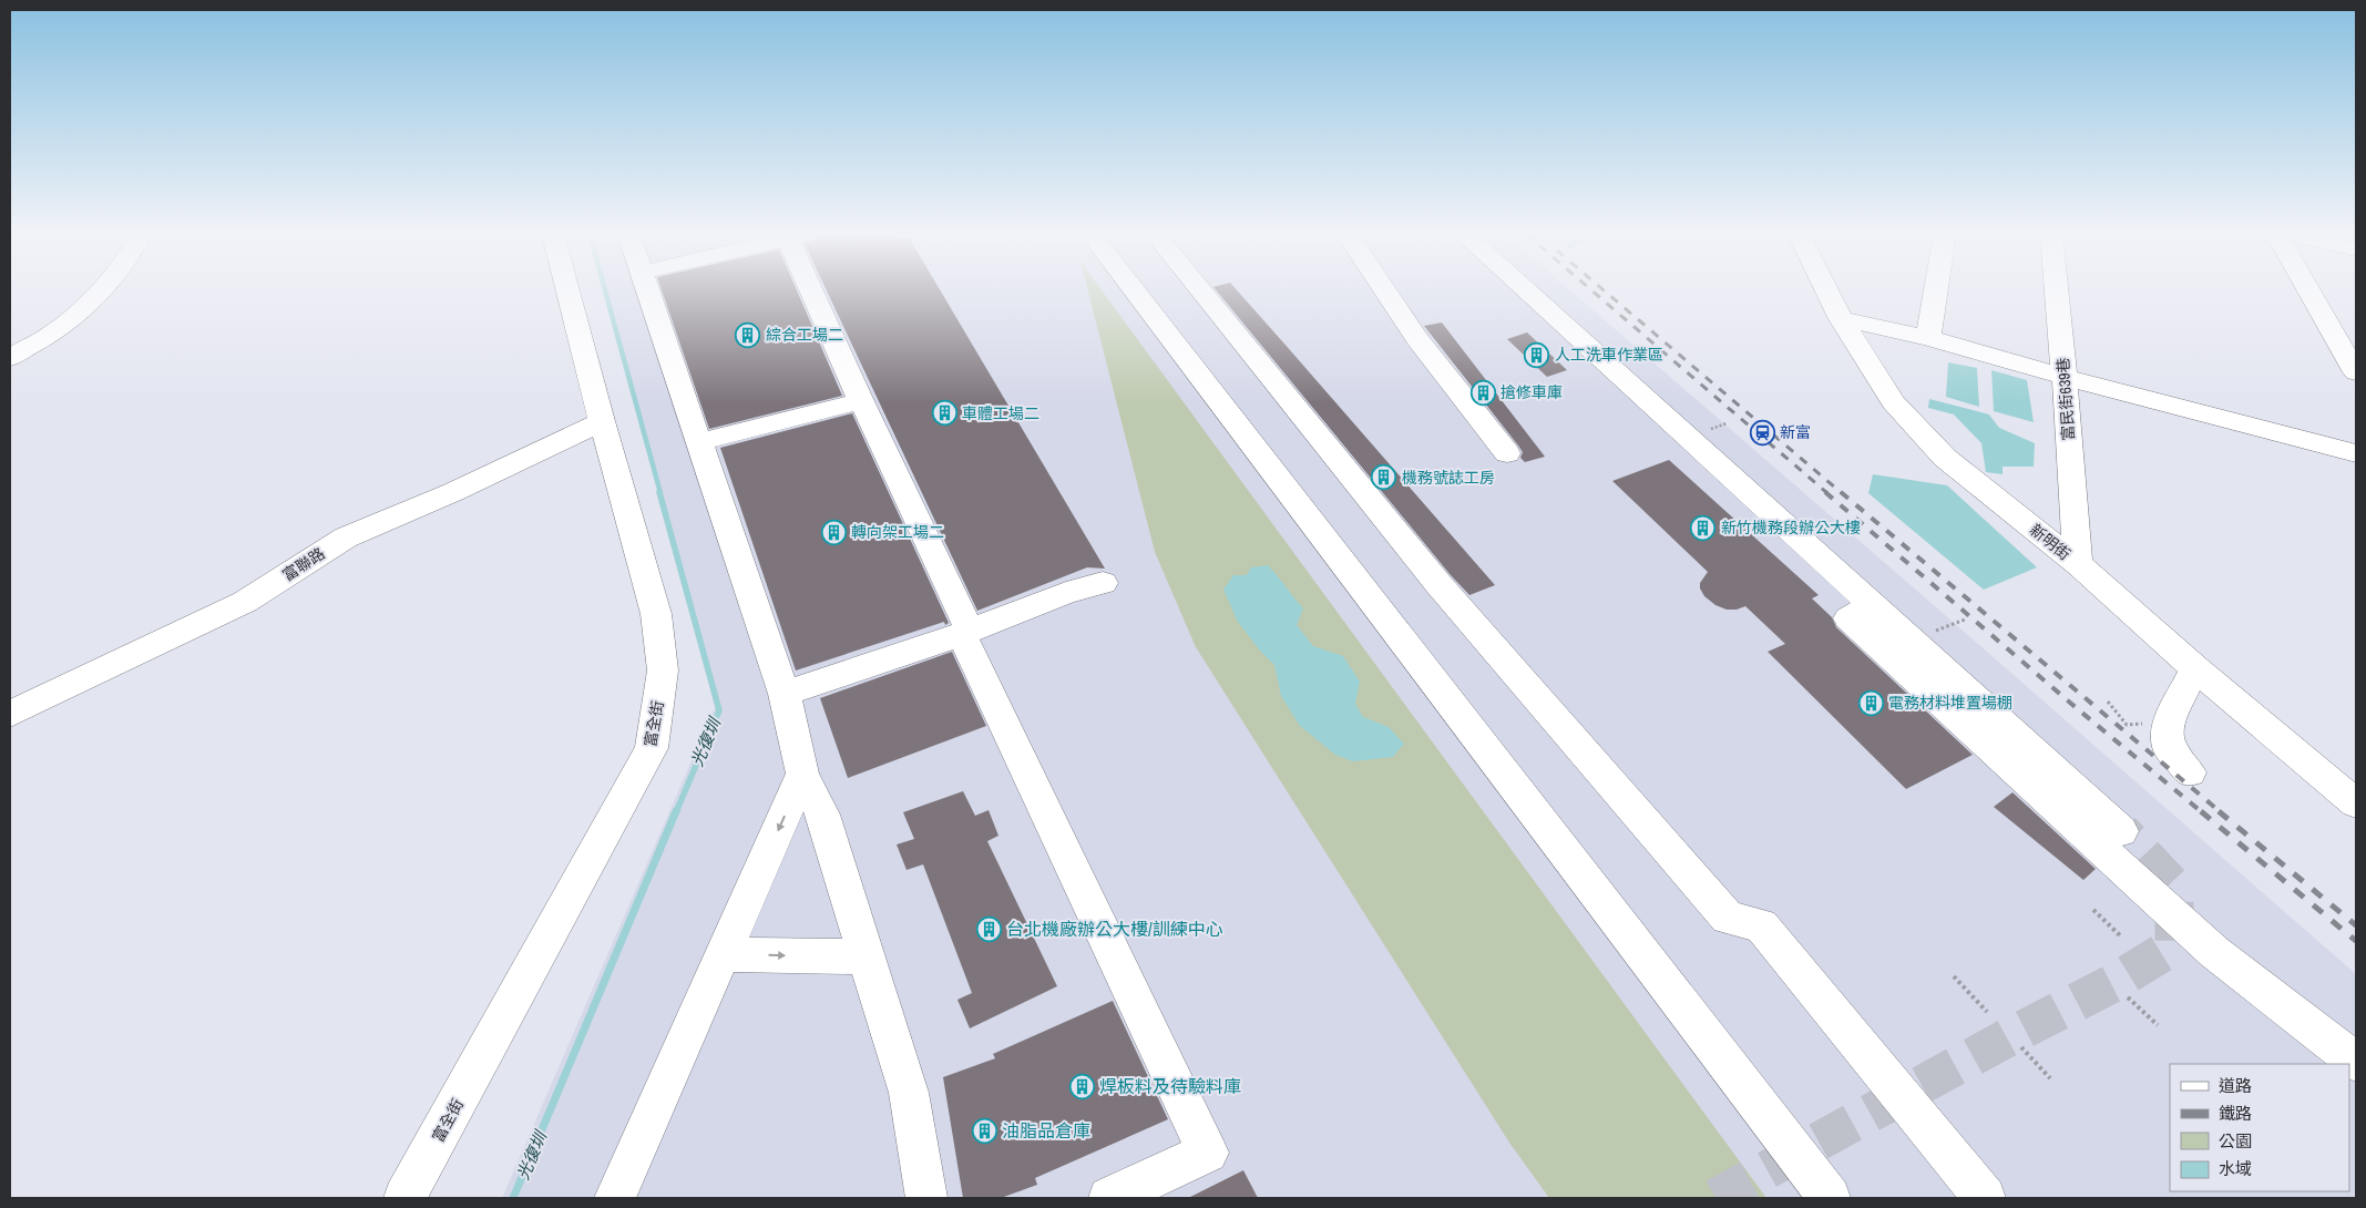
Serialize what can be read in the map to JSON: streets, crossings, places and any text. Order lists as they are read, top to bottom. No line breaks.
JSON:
{"streets":{"street":["富民街639巷","新明街","富聯路","富全街"]},"crossings":[["富民街639巷","新明街"],["富聯路","富全街"]],"water":["光復圳"],"places":{"building":["綜合工場二","人工洗車作業區","搶修車庫","車體工場二","機務號誌工房","新竹機務段辦公大樓","轉向架工場二","電務材料堆置場棚","台北機廠辦公大樓/訓練中心","焊板料及待驗料庫","油脂品倉庫"],"station":["新富"]},"legend":["道路","鐵路","公園","水域"]}
